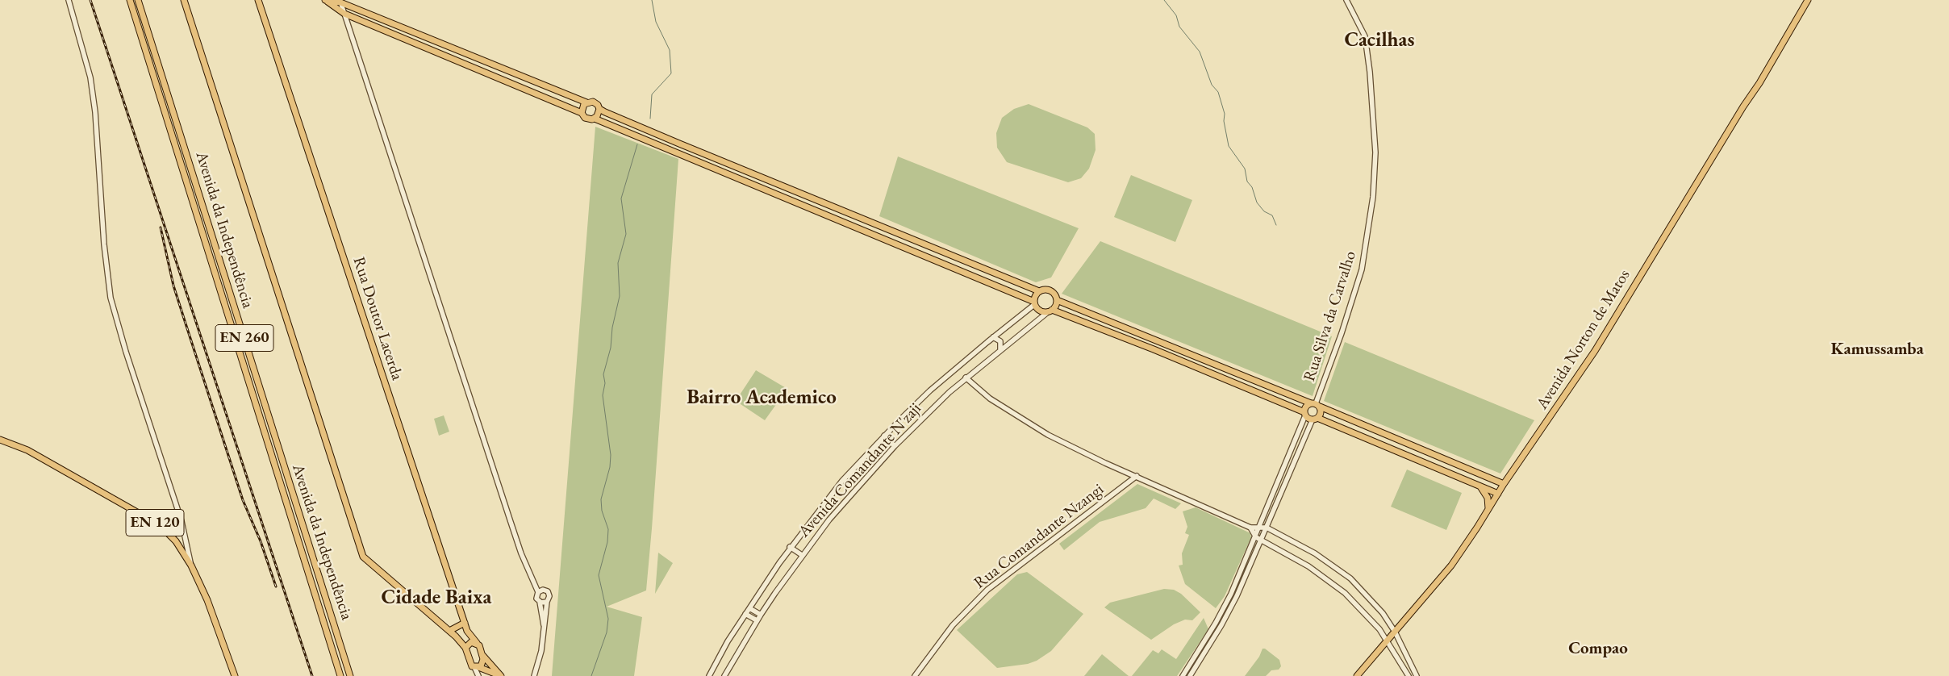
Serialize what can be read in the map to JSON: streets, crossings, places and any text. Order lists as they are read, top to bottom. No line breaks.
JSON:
{"streets":{"main road":["Avenida da Independência","Rua Doutor Lacerda","EN 260","Avenida Norton de Matos","EN 120"],"street":["Rua Silva da Carvalho","Avenida Comandante N'zaji","Rua Comandante Nzangi"]},"districts":["Cacilhas","Kamussamba","Bairro Academico","Cidade Baixa","Compao"]}
